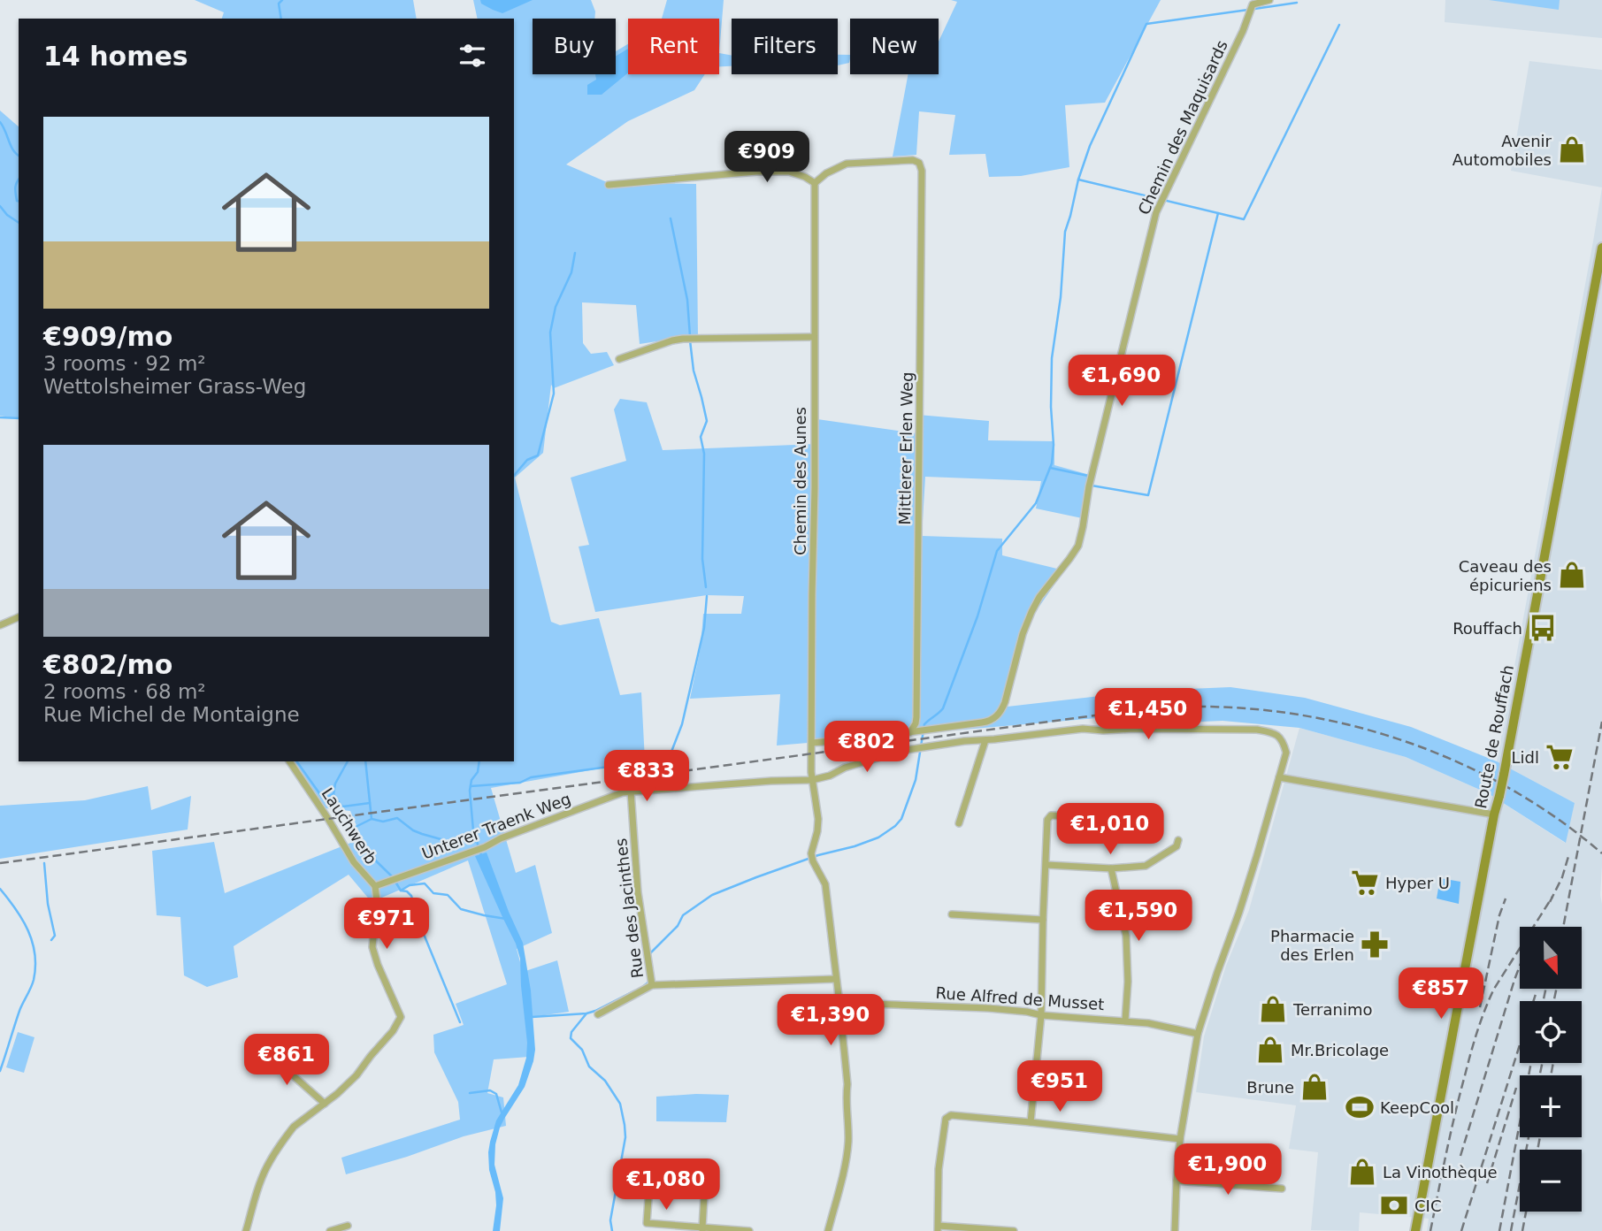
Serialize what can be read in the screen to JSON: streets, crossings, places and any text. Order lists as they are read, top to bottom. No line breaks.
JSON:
{"streets":{"main road":["Route de Rouffach"],"street":["Chemin des Maquisards","Mittlerer Erlen Weg","Chemin des Aunes","Lauchwerb","Unterer Traenk Weg","Rue des Jacinthes","Rue Alfred de Musset"]},"crossings":[["Chemin des Maquisards","Mittlerer Erlen Weg"],["Chemin des Maquisards","Chemin des Aunes"],["Mittlerer Erlen Weg","Chemin des Aunes"],["Chemin des Aunes","Unterer Traenk Weg"],["Chemin des Aunes","Rue des Jacinthes"],["Lauchwerb","Unterer Traenk Weg"],["Unterer Traenk Weg","Rue des Jacinthes"]],"places":{"shop":["Avenir Automobiles","Caveau des épicuriens","Terranimo","Mr.Bricolage","Brune","La Vinothèque"],"bus stop":["Rouffach"],"supermarket":["Lidl","Hyper U"],"pharmacy":["Pharmacie des Erlen"],"sports":["KeepCool"],"bank":["CIC"]},"north":"bottom","page":{"chip":["Buy","Rent","Filters","New"],"heading":"14 homes","list":[{"name":"€909/mo","note":"3 rooms · 92 m² · Wettolsheimer Grass-Weg"},{"name":"€802/mo","note":"2 rooms · 68 m² · Rue Michel de Montaigne"}],"price":["€909","€1,690","€1,450","€802","€833","€1,010","€1,590","€971","€857","€1,390","€861","€951","€1,900","€1,080"],"map_buttons":["+","−"]}}
